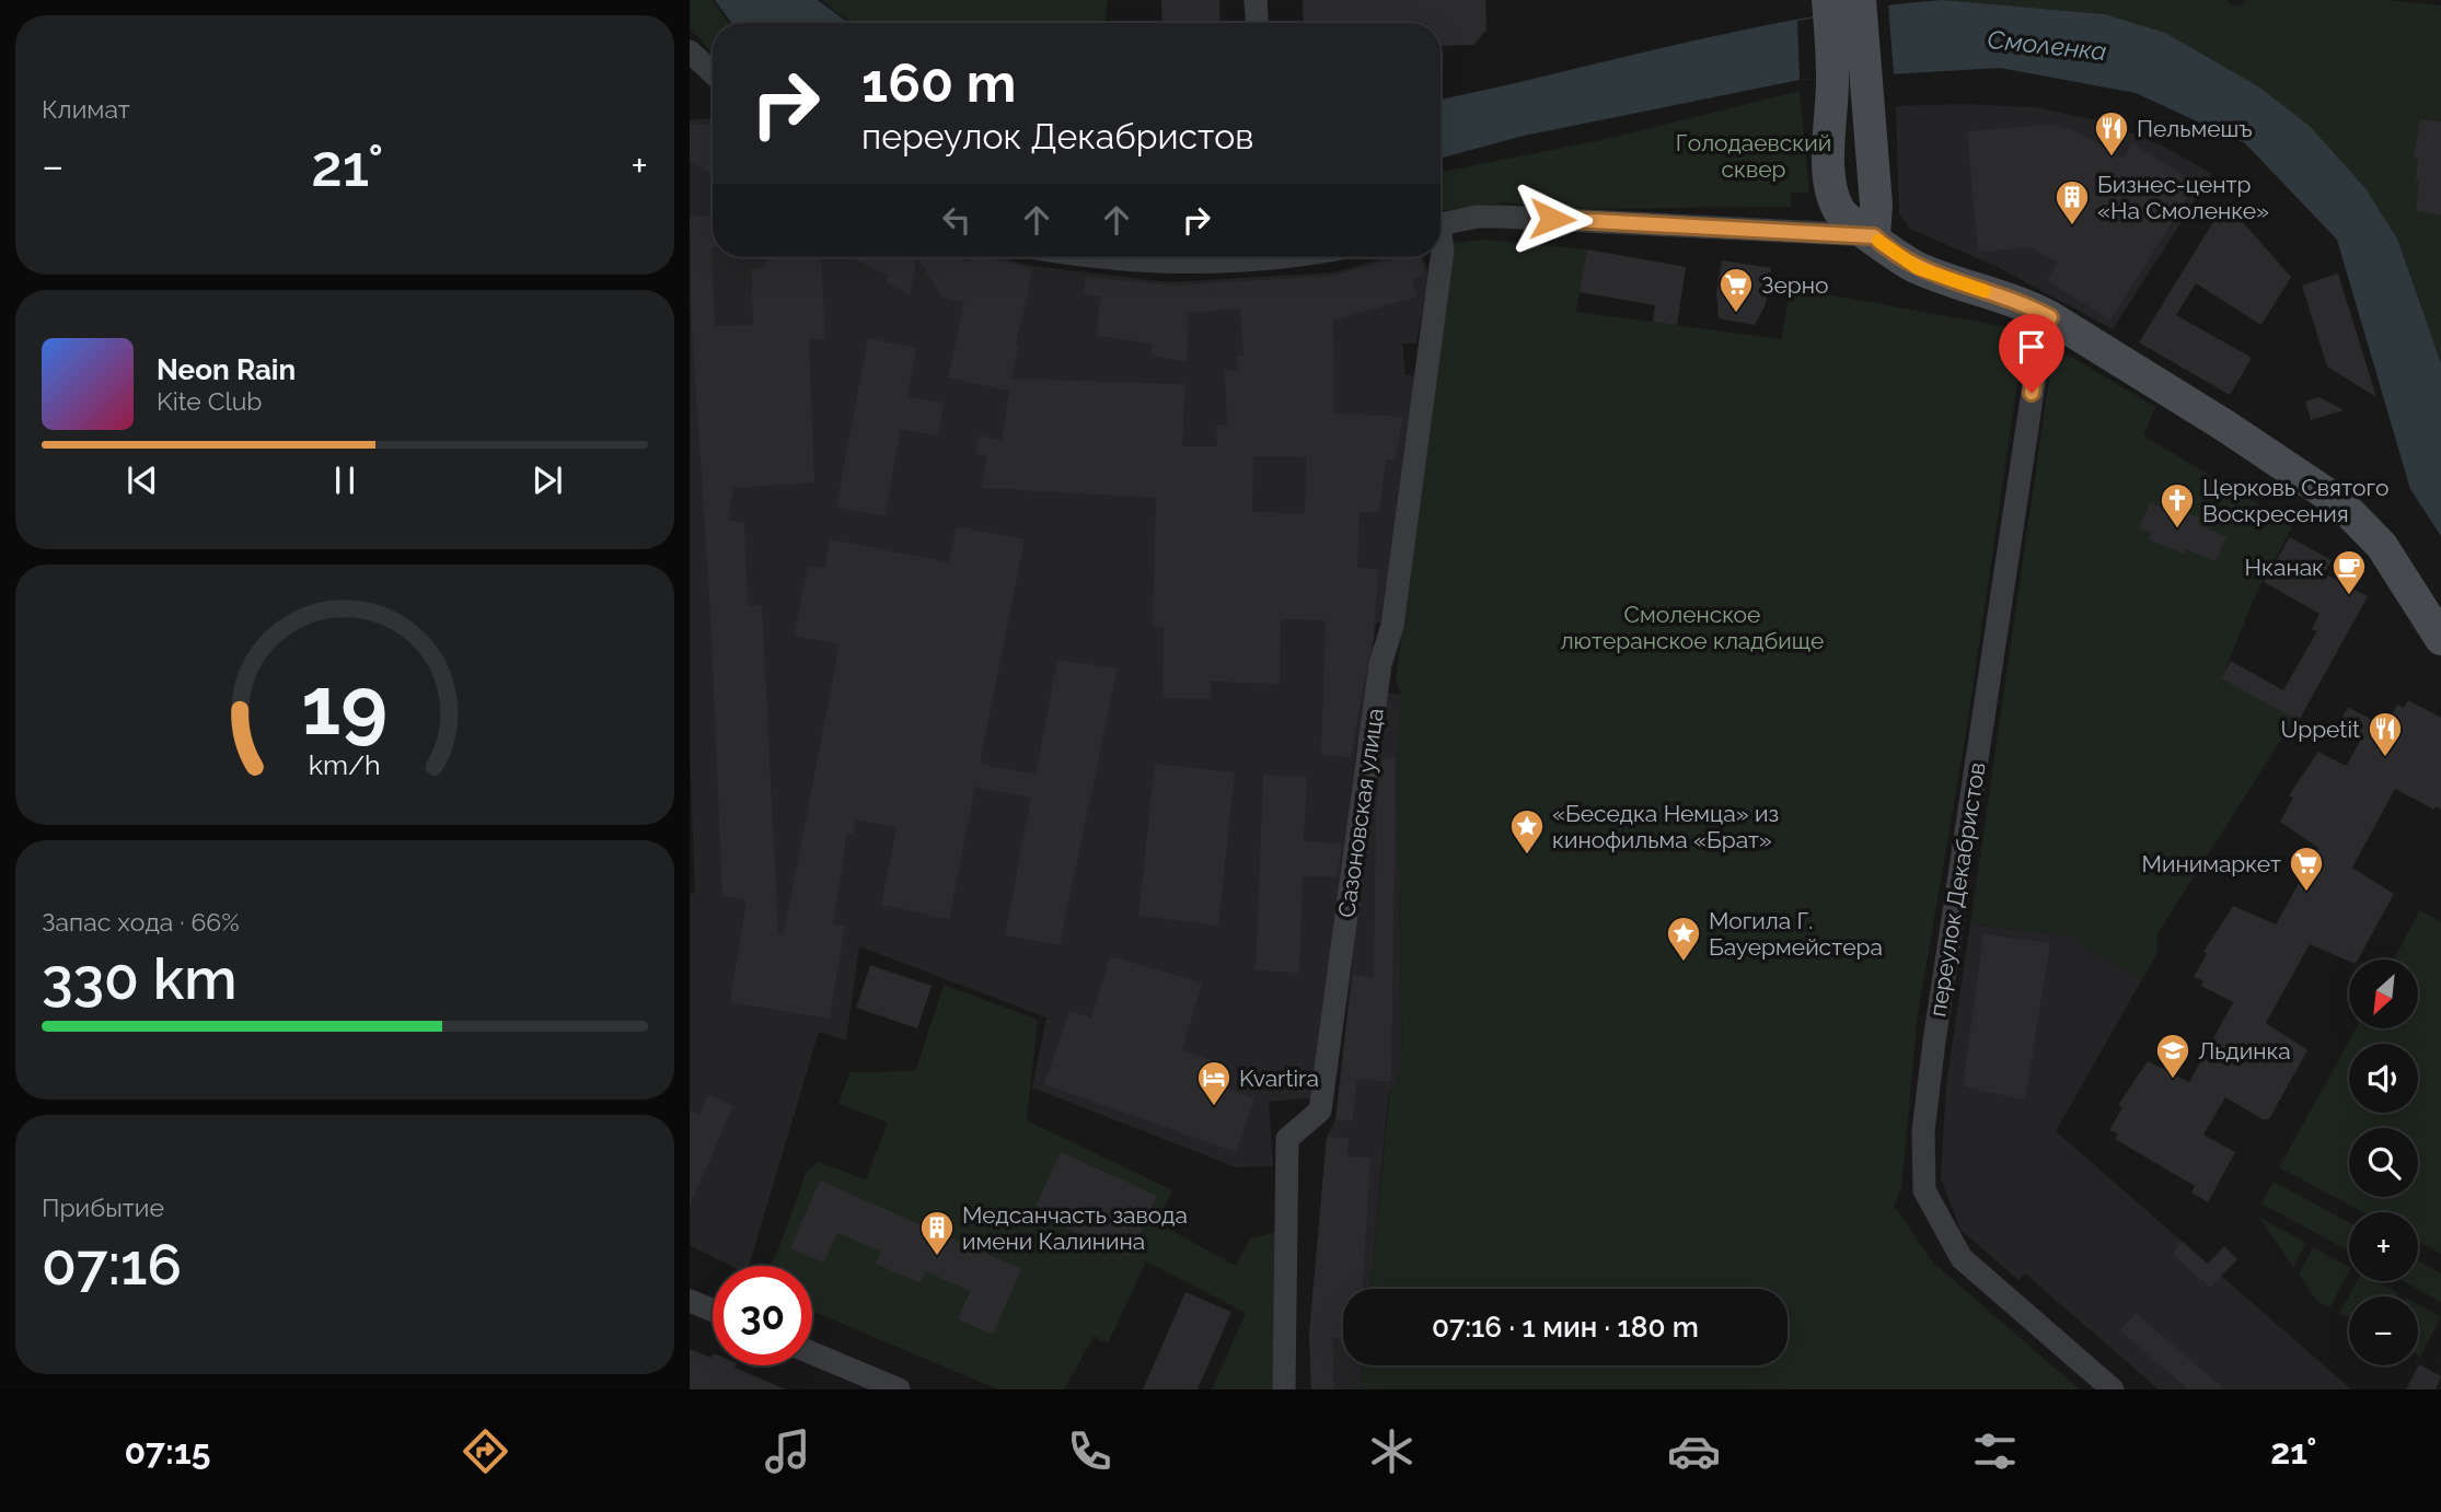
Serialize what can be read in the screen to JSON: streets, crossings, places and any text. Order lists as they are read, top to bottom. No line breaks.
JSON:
{"streets":{"street":["Сазоновская улица","переулок Декабристов"]},"water":["Смоленка"],"parks":["Голодаевский сквер","Смоленское лютеранское кладбище"],"places":{"restaurant":["Пельмешъ","Uppetit"],"building":["Бизнес-центр «На Смоленке»","Медсанчасть завода имени Калинина"],"supermarket":["Зерно","Минимаркет"],"church":["Церковь Святого Воскресения"],"cafe":["Нканак"],"place":["«Беседка Немца» из кинофильма «Брат»","Могила Г. Бауермейстера"],"school or university":["Льдинка"],"hotel":["Kvartira"]},"north":"bottom left","page":{"tile":["Климат",["Запас хода · 66%","330 km"],["Прибытие","07:16"]],"turn":["160 m","переулок Декабристов"],"heat":["−","21°","+"],"song":["Neon Rain","Kite Club"],"map_buttons":["+","−"],"limit":"30","trip":"07:16 · 1 мин · 180 m","tabs":["07:15","21°"],"gauge":["19","km/h"]}}
